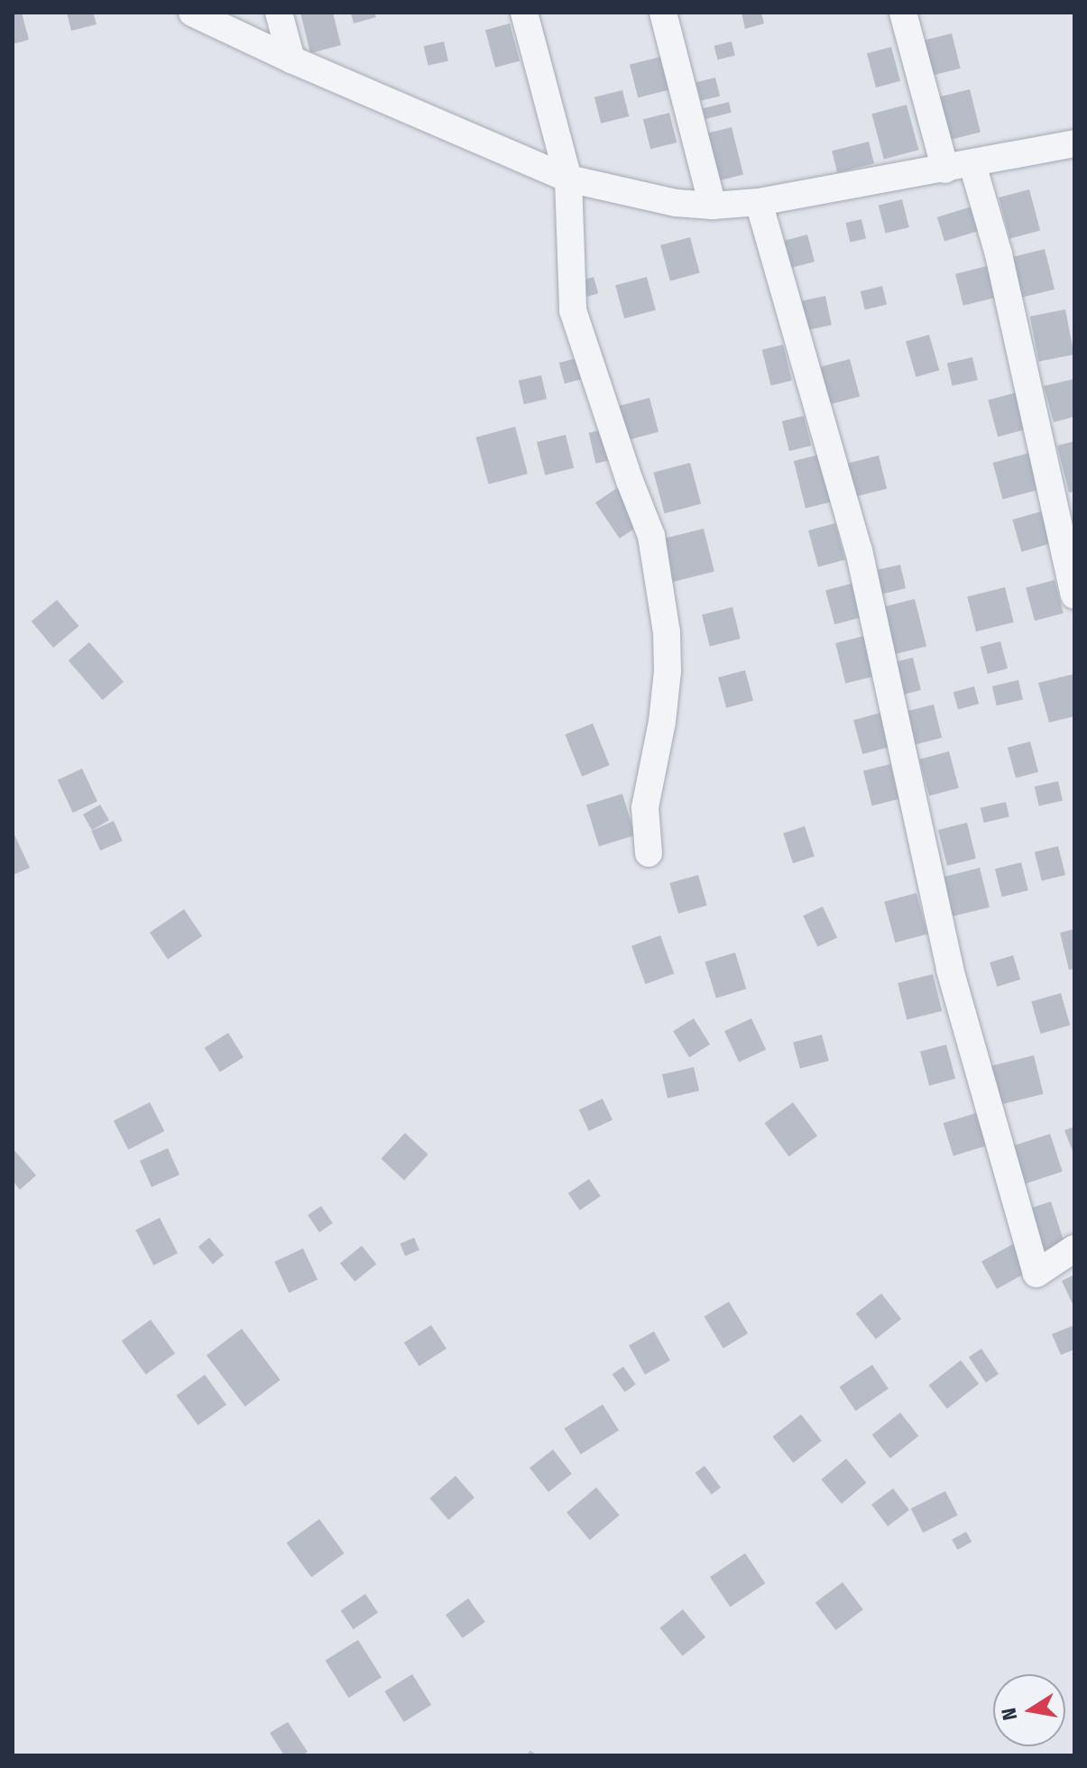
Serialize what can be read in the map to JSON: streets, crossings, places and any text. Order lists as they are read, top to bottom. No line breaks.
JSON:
{"north":"left"}
